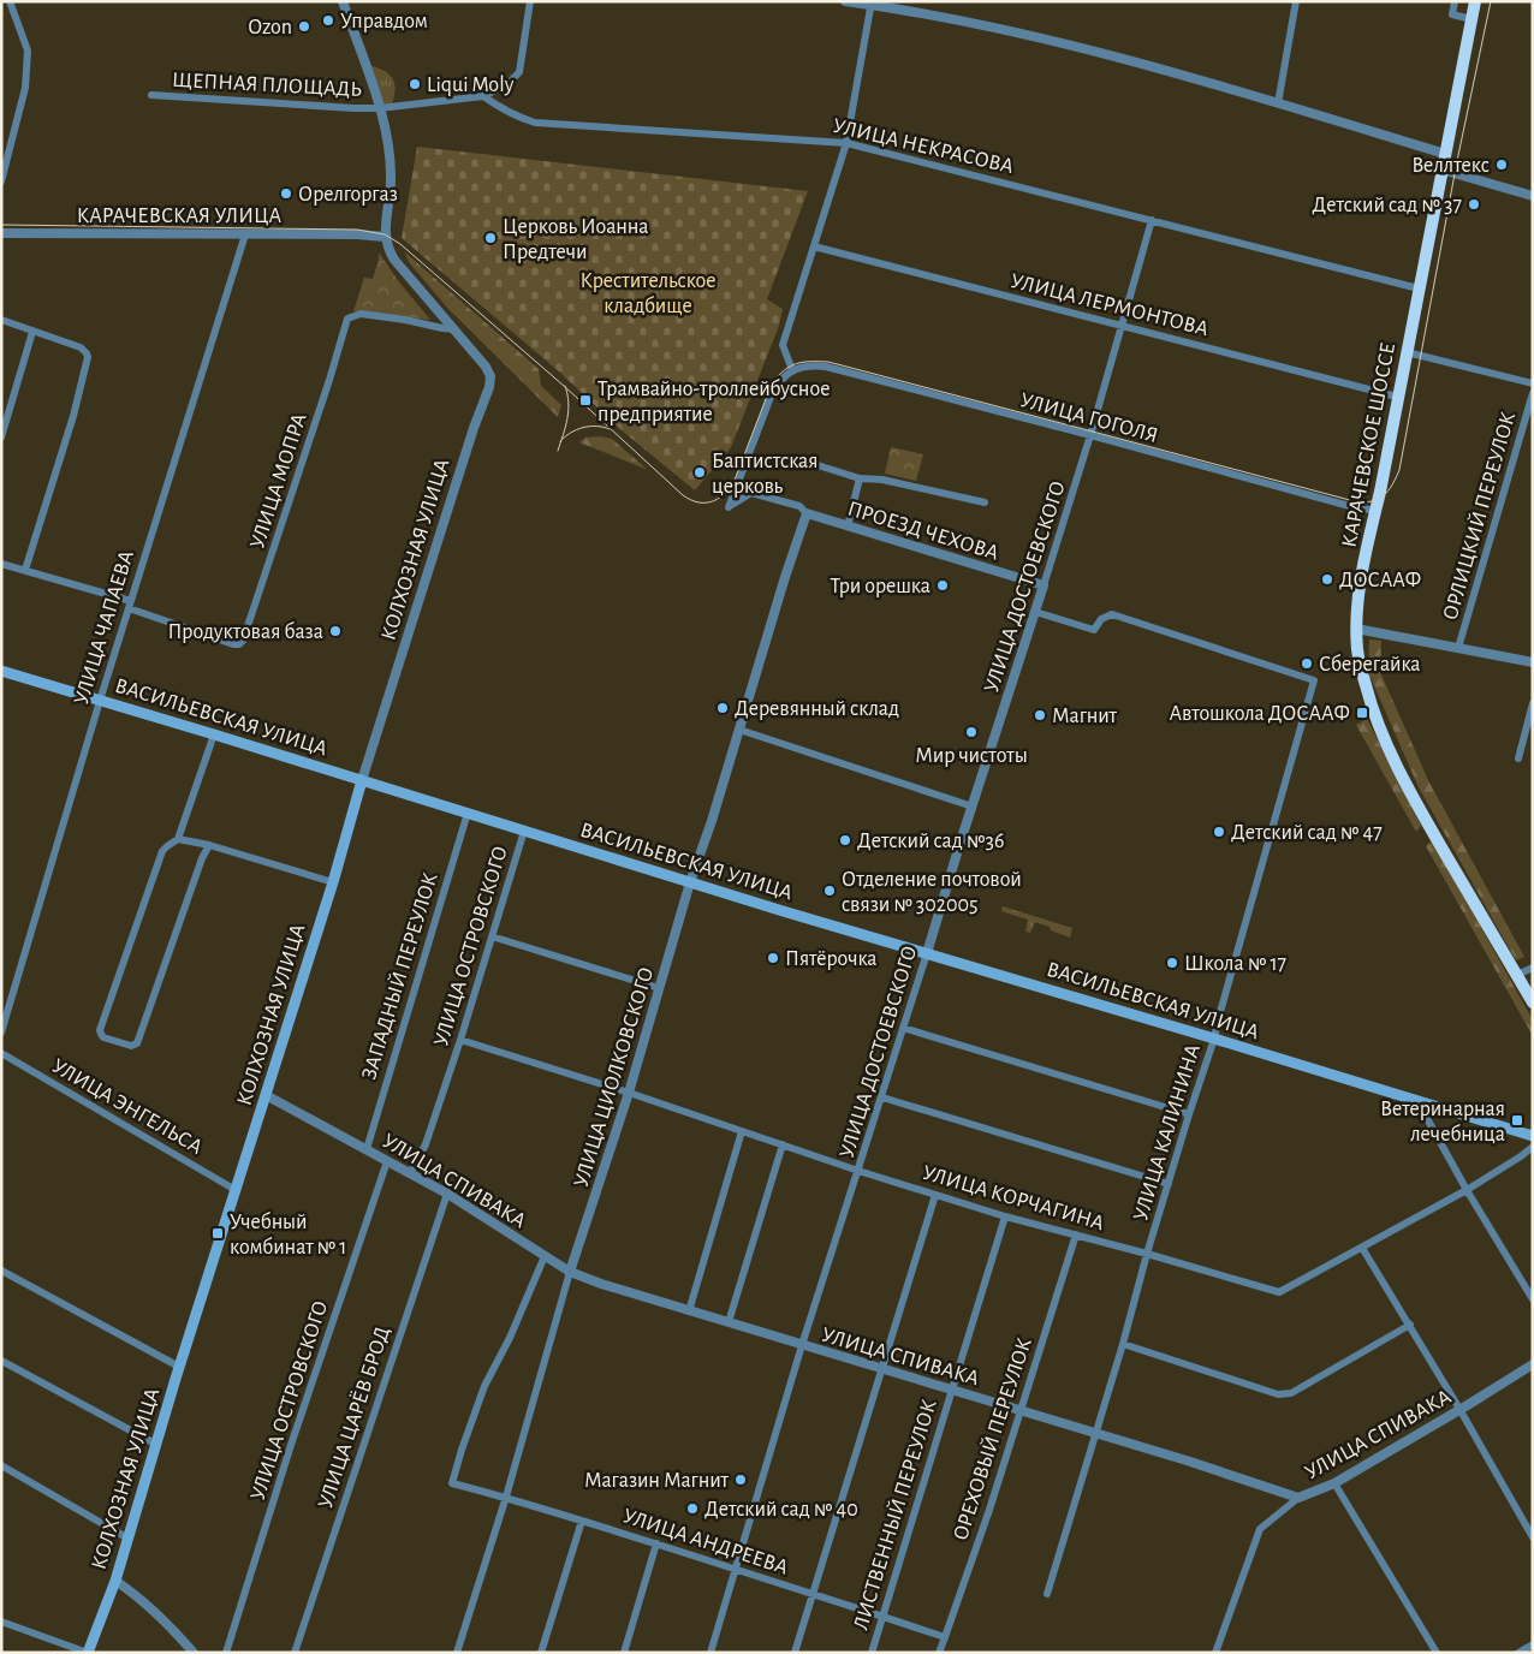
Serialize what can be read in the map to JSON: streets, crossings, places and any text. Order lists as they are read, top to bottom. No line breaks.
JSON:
{"streets":{"highway":["КАРАЧЕВСКОЕ ШОССЕ"],"main road":["КОЛХОЗНАЯ УЛИЦА","ВАСИЛЬЕВСКАЯ УЛИЦА"],"street":["ЩЕПНАЯ ПЛОЩАДЬ","УЛИЦА НЕКРАСОВА","КАРАЧЕВСКАЯ УЛИЦА","УЛИЦА ЛЕРМОНТОВА","УЛИЦА ГОГОЛЯ","УЛИЦА МОПРА","ОРЛИЦКИЙ ПЕРЕУЛОК","ПРОЕЗД ЧЕХОВА","УЛИЦА ДОСТОЕВСКОГО","УЛИЦА ЧАПАЕВА","УЛИЦА ОСТРОВСКОГО","ЗАПАДНЫЙ ПЕРЕУЛОК","УЛИЦА ЦИОЛКОВСКОГО","УЛИЦА ЭНГЕЛЬСА","УЛИЦА КАЛИНИНА","УЛИЦА СПИВАКА","УЛИЦА КОРЧАГИНА","УЛИЦА ЦАРЁВ БРОД","ОРЕХОВЫЙ ПЕРЕУЛОК","ЛИСТВЕННЫЙ ПЕРЕУЛОК","УЛИЦА АНДРЕЕВА"]},"crossings":[["УЛИЦА НЕКРАСОВА","КАРАЧЕВСКОЕ ШОССЕ"],["УЛИЦА НЕКРАСОВА","УЛИЦА ДОСТОЕВСКОГО"],["КАРАЧЕВСКАЯ УЛИЦА","УЛИЦА ЧАПАЕВА"],["УЛИЦА ЛЕРМОНТОВА","КАРАЧЕВСКОЕ ШОССЕ"],["УЛИЦА ЛЕРМОНТОВА","УЛИЦА ДОСТОЕВСКОГО"],["УЛИЦА ГОГОЛЯ","КАРАЧЕВСКОЕ ШОССЕ"],["УЛИЦА ГОГОЛЯ","ПРОЕЗД ЧЕХОВА"],["УЛИЦА ГОГОЛЯ","УЛИЦА ДОСТОЕВСКОГО"],["УЛИЦА МОПРА","КОЛХОЗНАЯ УЛИЦА"],["УЛИЦА МОПРА","УЛИЦА ЧАПАЕВА"],["ПРОЕЗД ЧЕХОВА","УЛИЦА ДОСТОЕВСКОГО"],["ПРОЕЗД ЧЕХОВА","УЛИЦА ЦИОЛКОВСКОГО"],["КОЛХОЗНАЯ УЛИЦА","ВАСИЛЬЕВСКАЯ УЛИЦА"],["КОЛХОЗНАЯ УЛИЦА","УЛИЦА ЭНГЕЛЬСА"],["КОЛХОЗНАЯ УЛИЦА","УЛИЦА СПИВАКА"],["УЛИЦА ДОСТОЕВСКОГО","ВАСИЛЬЕВСКАЯ УЛИЦА"],["УЛИЦА ДОСТОЕВСКОГО","УЛИЦА КАЛИНИНА"],["УЛИЦА ДОСТОЕВСКОГО","УЛИЦА СПИВАКА"],["УЛИЦА ДОСТОЕВСКОГО","УЛИЦА КОРЧАГИНА"],["УЛИЦА ДОСТОЕВСКОГО","УЛИЦА АНДРЕЕВА"],["УЛИЦА ЧАПАЕВА","ВАСИЛЬЕВСКАЯ УЛИЦА"],["ВАСИЛЬЕВСКАЯ УЛИЦА","УЛИЦА ОСТРОВСКОГО"],["ВАСИЛЬЕВСКАЯ УЛИЦА","ЗАПАДНЫЙ ПЕРЕУЛОК"],["ВАСИЛЬЕВСКАЯ УЛИЦА","УЛИЦА ЦИОЛКОВСКОГО"],["ВАСИЛЬЕВСКАЯ УЛИЦА","УЛИЦА КАЛИНИНА"],["УЛИЦА ОСТРОВСКОГО","УЛИЦА СПИВАКА"],["УЛИЦА ОСТРОВСКОГО","УЛИЦА КОРЧАГИНА"],["ЗАПАДНЫЙ ПЕРЕУЛОК","УЛИЦА СПИВАКА"],["УЛИЦА ЦИОЛКОВСКОГО","УЛИЦА СПИВАКА"],["УЛИЦА ЦИОЛКОВСКОГО","УЛИЦА КОРЧАГИНА"],["УЛИЦА ЦИОЛКОВСКОГО","УЛИЦА АНДРЕЕВА"],["УЛИЦА КАЛИНИНА","УЛИЦА СПИВАКА"],["УЛИЦА КАЛИНИНА","УЛИЦА КОРЧАГИНА"],["УЛИЦА СПИВАКА","УЛИЦА ЦАРЁВ БРОД"],["УЛИЦА СПИВАКА","ОРЕХОВЫЙ ПЕРЕУЛОК"],["УЛИЦА СПИВАКА","ЛИСТВЕННЫЙ ПЕРЕУЛОК"],["УЛИЦА СПИВАКА","УЛИЦА АНДРЕЕВА"],["УЛИЦА КОРЧАГИНА","ОРЕХОВЫЙ ПЕРЕУЛОК"],["УЛИЦА КОРЧАГИНА","ЛИСТВЕННЫЙ ПЕРЕУЛОК"],["ОРЕХОВЫЙ ПЕРЕУЛОК","УЛИЦА АНДРЕЕВА"],["ЛИСТВЕННЫЙ ПЕРЕУЛОК","УЛИЦА АНДРЕЕВА"]],"parks":["Крестительское кладбище"],"places":{"other":["Управдом","Ozon","Liqui Moly","Веллтекс","Орелгоргаз","Детский сад № 37","Церковь Иоанна Предтечи","Баптистская церковь","ДОСААФ","Три орешка","Продуктовая база","Сберегайка","Деревянный склад","Магнит","Мир чистоты","Детский сад № 47","Детский сад №36","Отделение почтовой связи № 302005","Пятёрочка","Школа № 17","Магазин Магнит","Детский сад № 40"],"transit":["Трамвайно-троллейбусное предприятие","Автошкола ДОСААФ","Ветеринарная лечебница","Учебный комбинат № 1"]}}
